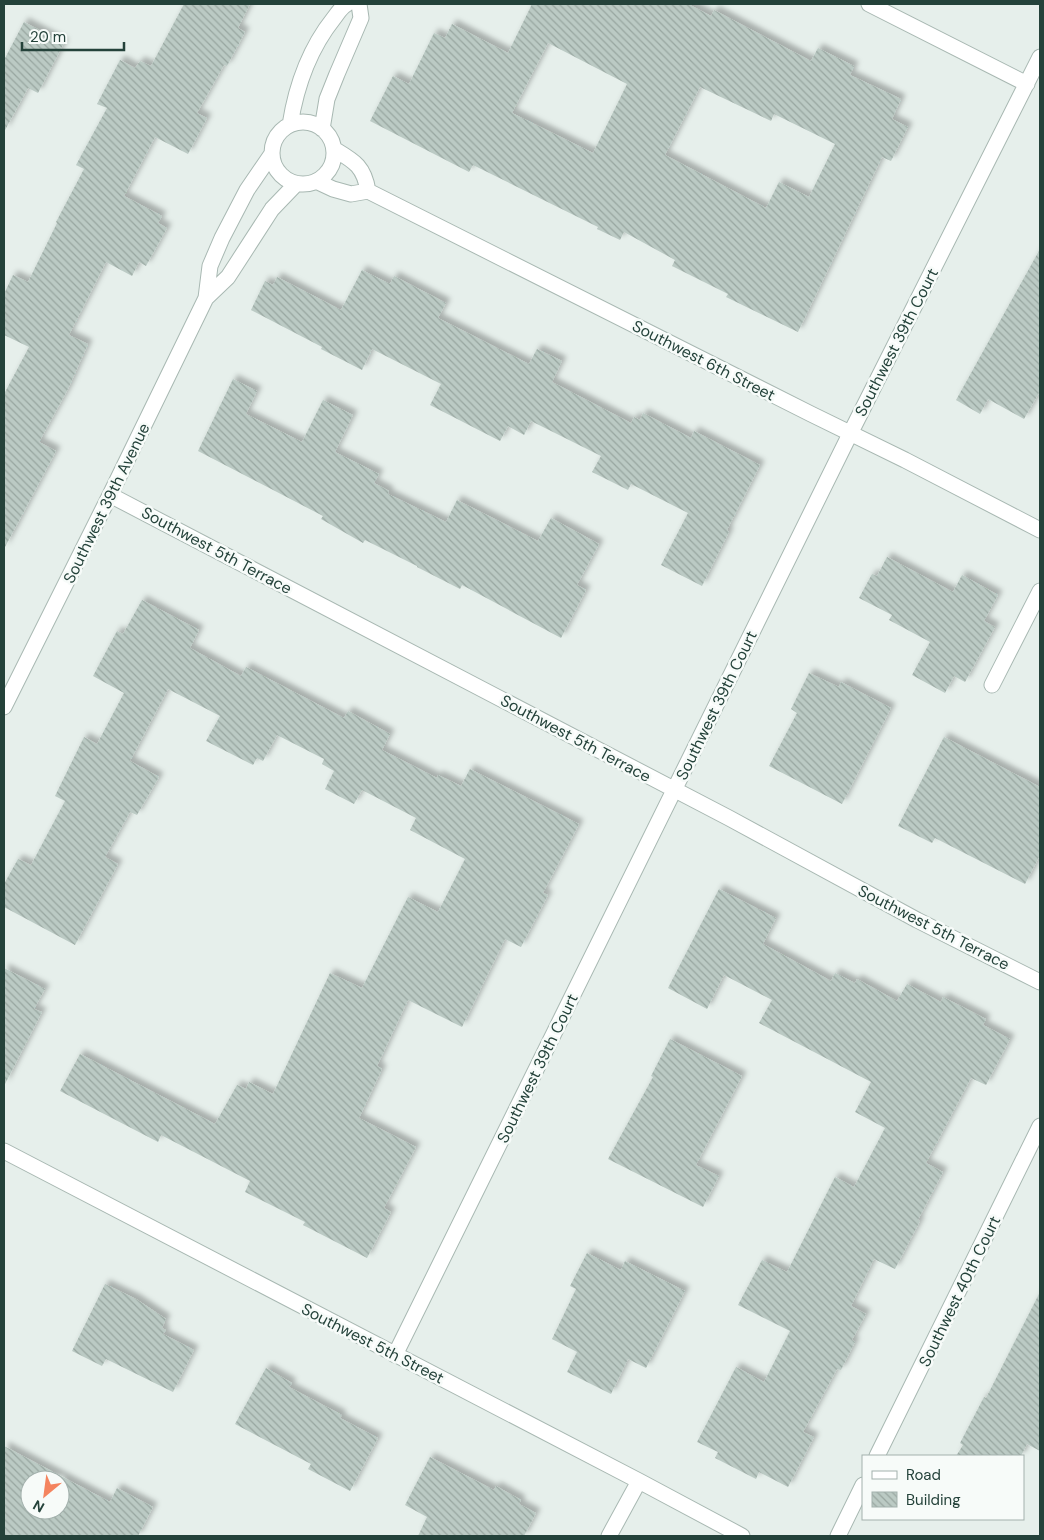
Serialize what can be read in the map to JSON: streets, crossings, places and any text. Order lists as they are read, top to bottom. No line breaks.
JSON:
{"streets":{"street":["Southwest 39th Court","Southwest 6th Street","Southwest 39th Avenue","Southwest 5th Terrace","Southwest 40th Court","Southwest 5th Street"]},"crossings":[["Southwest 39th Court","Southwest 6th Street"],["Southwest 39th Court","Southwest 5th Terrace"],["Southwest 39th Court","Southwest 5th Street"],["Southwest 39th Avenue","Southwest 5th Terrace"]],"legend":["Road","Building"],"scale_bar":"20 m","north":"bottom left"}
